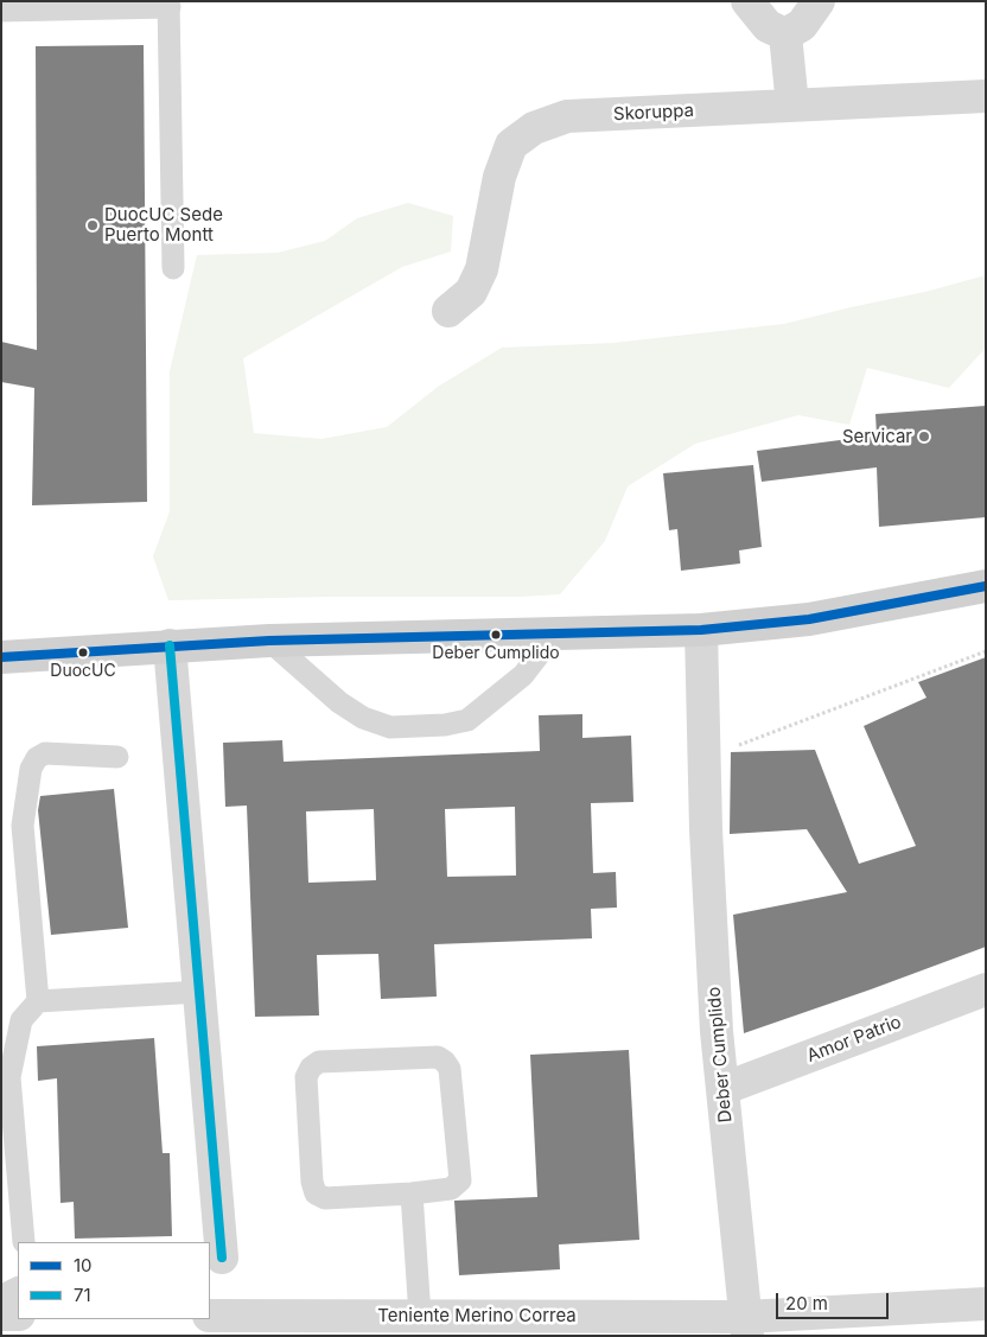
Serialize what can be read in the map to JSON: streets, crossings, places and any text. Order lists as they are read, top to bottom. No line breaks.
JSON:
{"streets":{"street":["Skoruppa","Amor Patrio","Deber Cumplido","Teniente Merino Correa"]},"crossings":[["Amor Patrio","Deber Cumplido"],["Deber Cumplido","Teniente Merino Correa"]],"places":["DuocUC Sede Puerto Montt","Servicar","Deber Cumplido","DuocUC"],"lines":["transit line 10","transit line 71"],"legend":["10","71"],"scale_bar":"20 m"}
